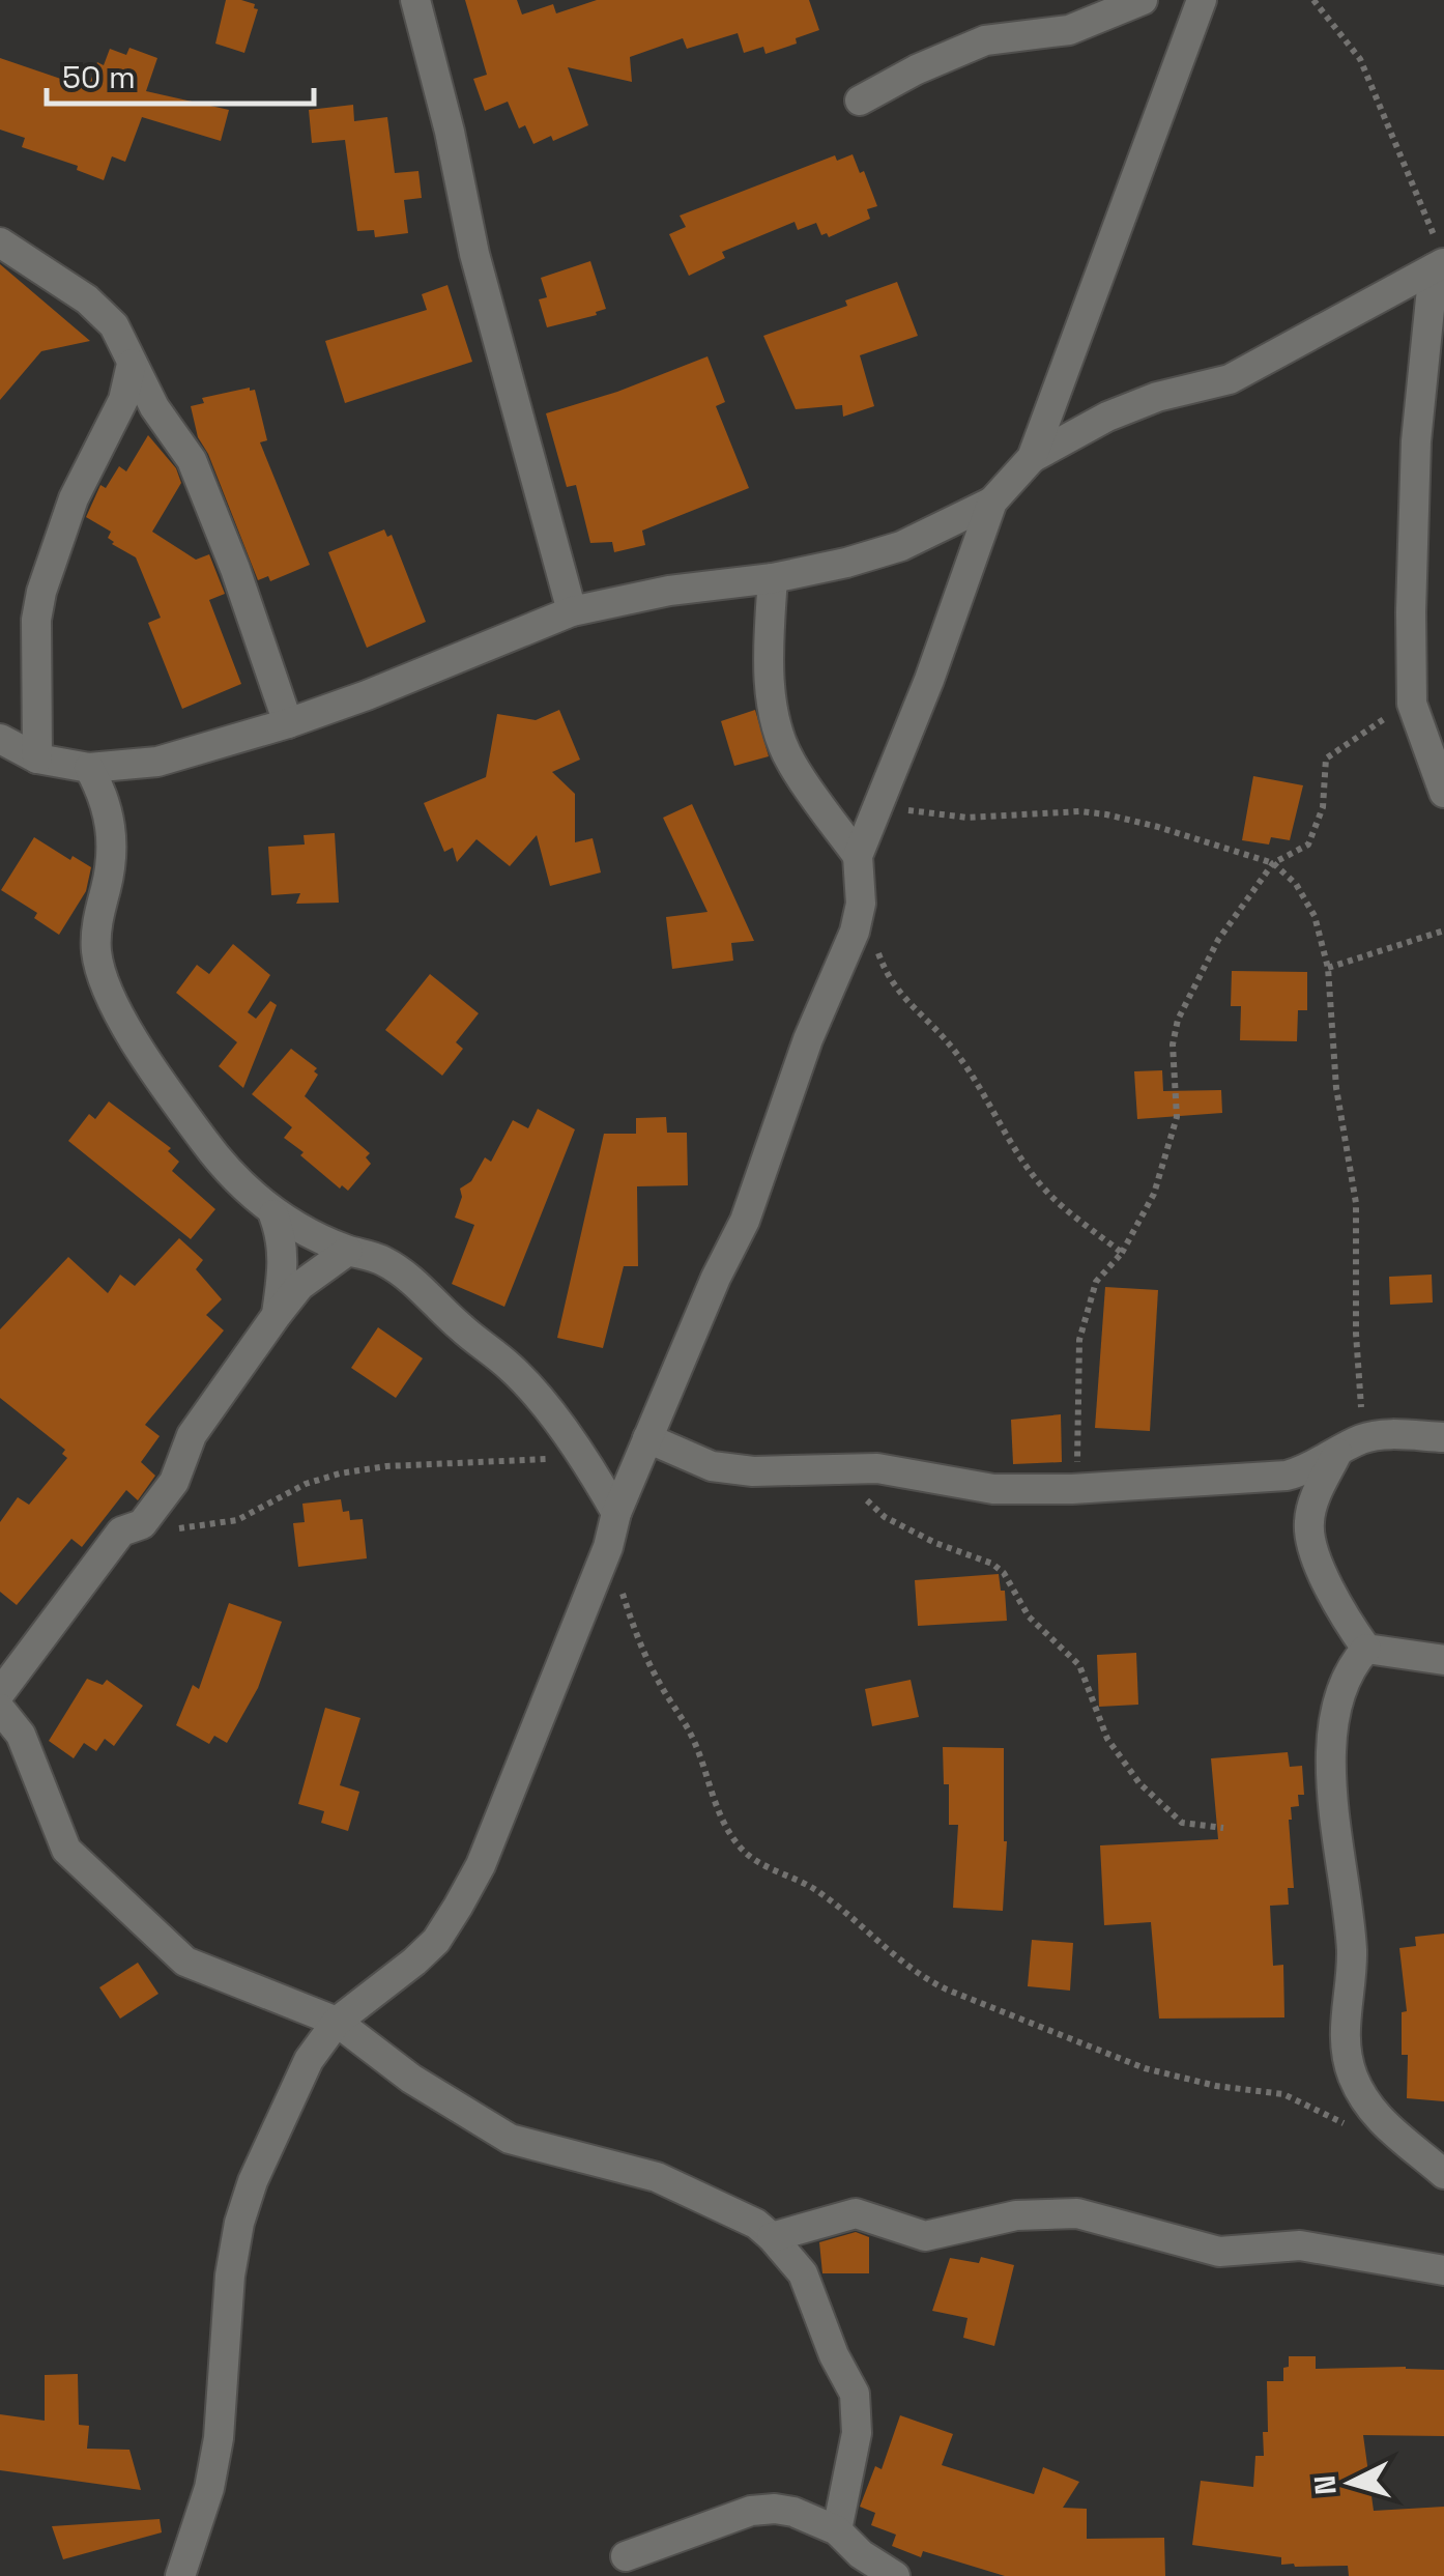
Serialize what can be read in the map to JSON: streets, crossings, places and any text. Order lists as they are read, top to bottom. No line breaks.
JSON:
{"scale_bar":"50 m","north":"left"}
